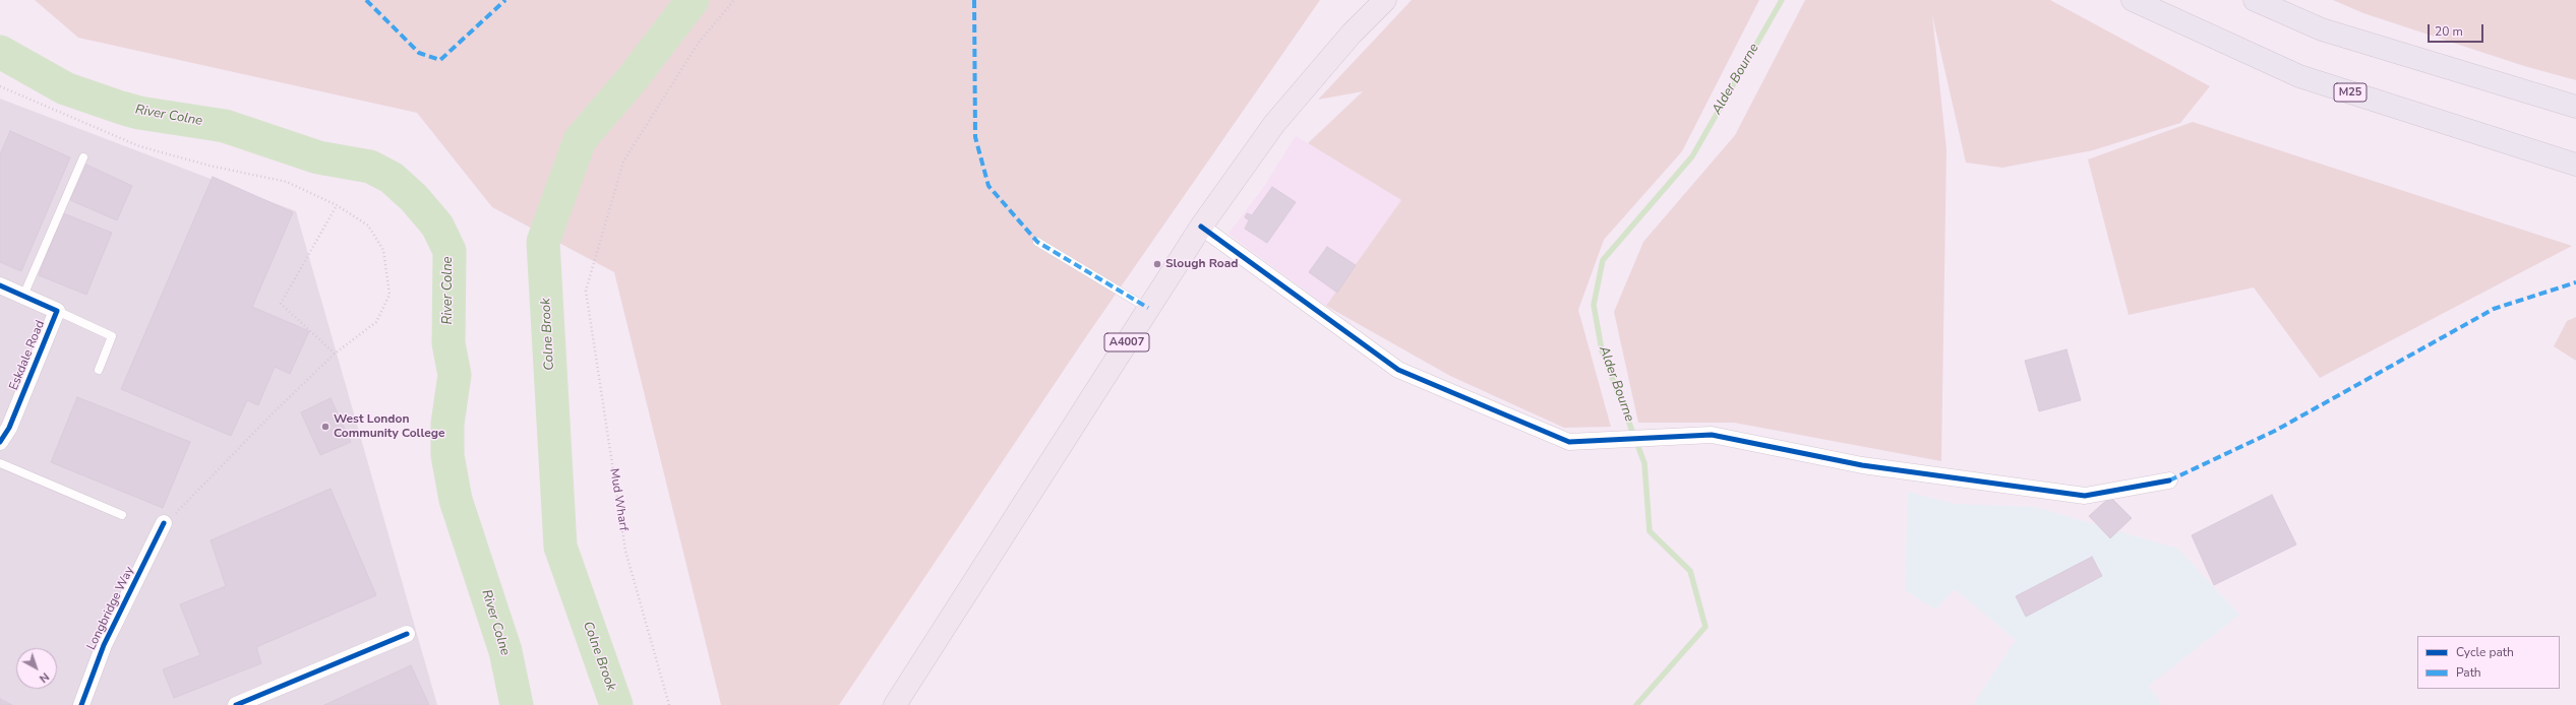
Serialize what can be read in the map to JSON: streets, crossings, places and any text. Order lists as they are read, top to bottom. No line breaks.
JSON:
{"streets":{"highway":["M25"],"main road":["A4007"],"street":["Eskdale Road","Longbridge Way"],"path":["Mud Wharf"]},"water":["Alder Bourne","River Colne","Colne Brook"],"places":["Slough Road","West London Community College"],"legend":["Cycle path","Path"],"scale_bar":"20 m","north":"bottom right"}
